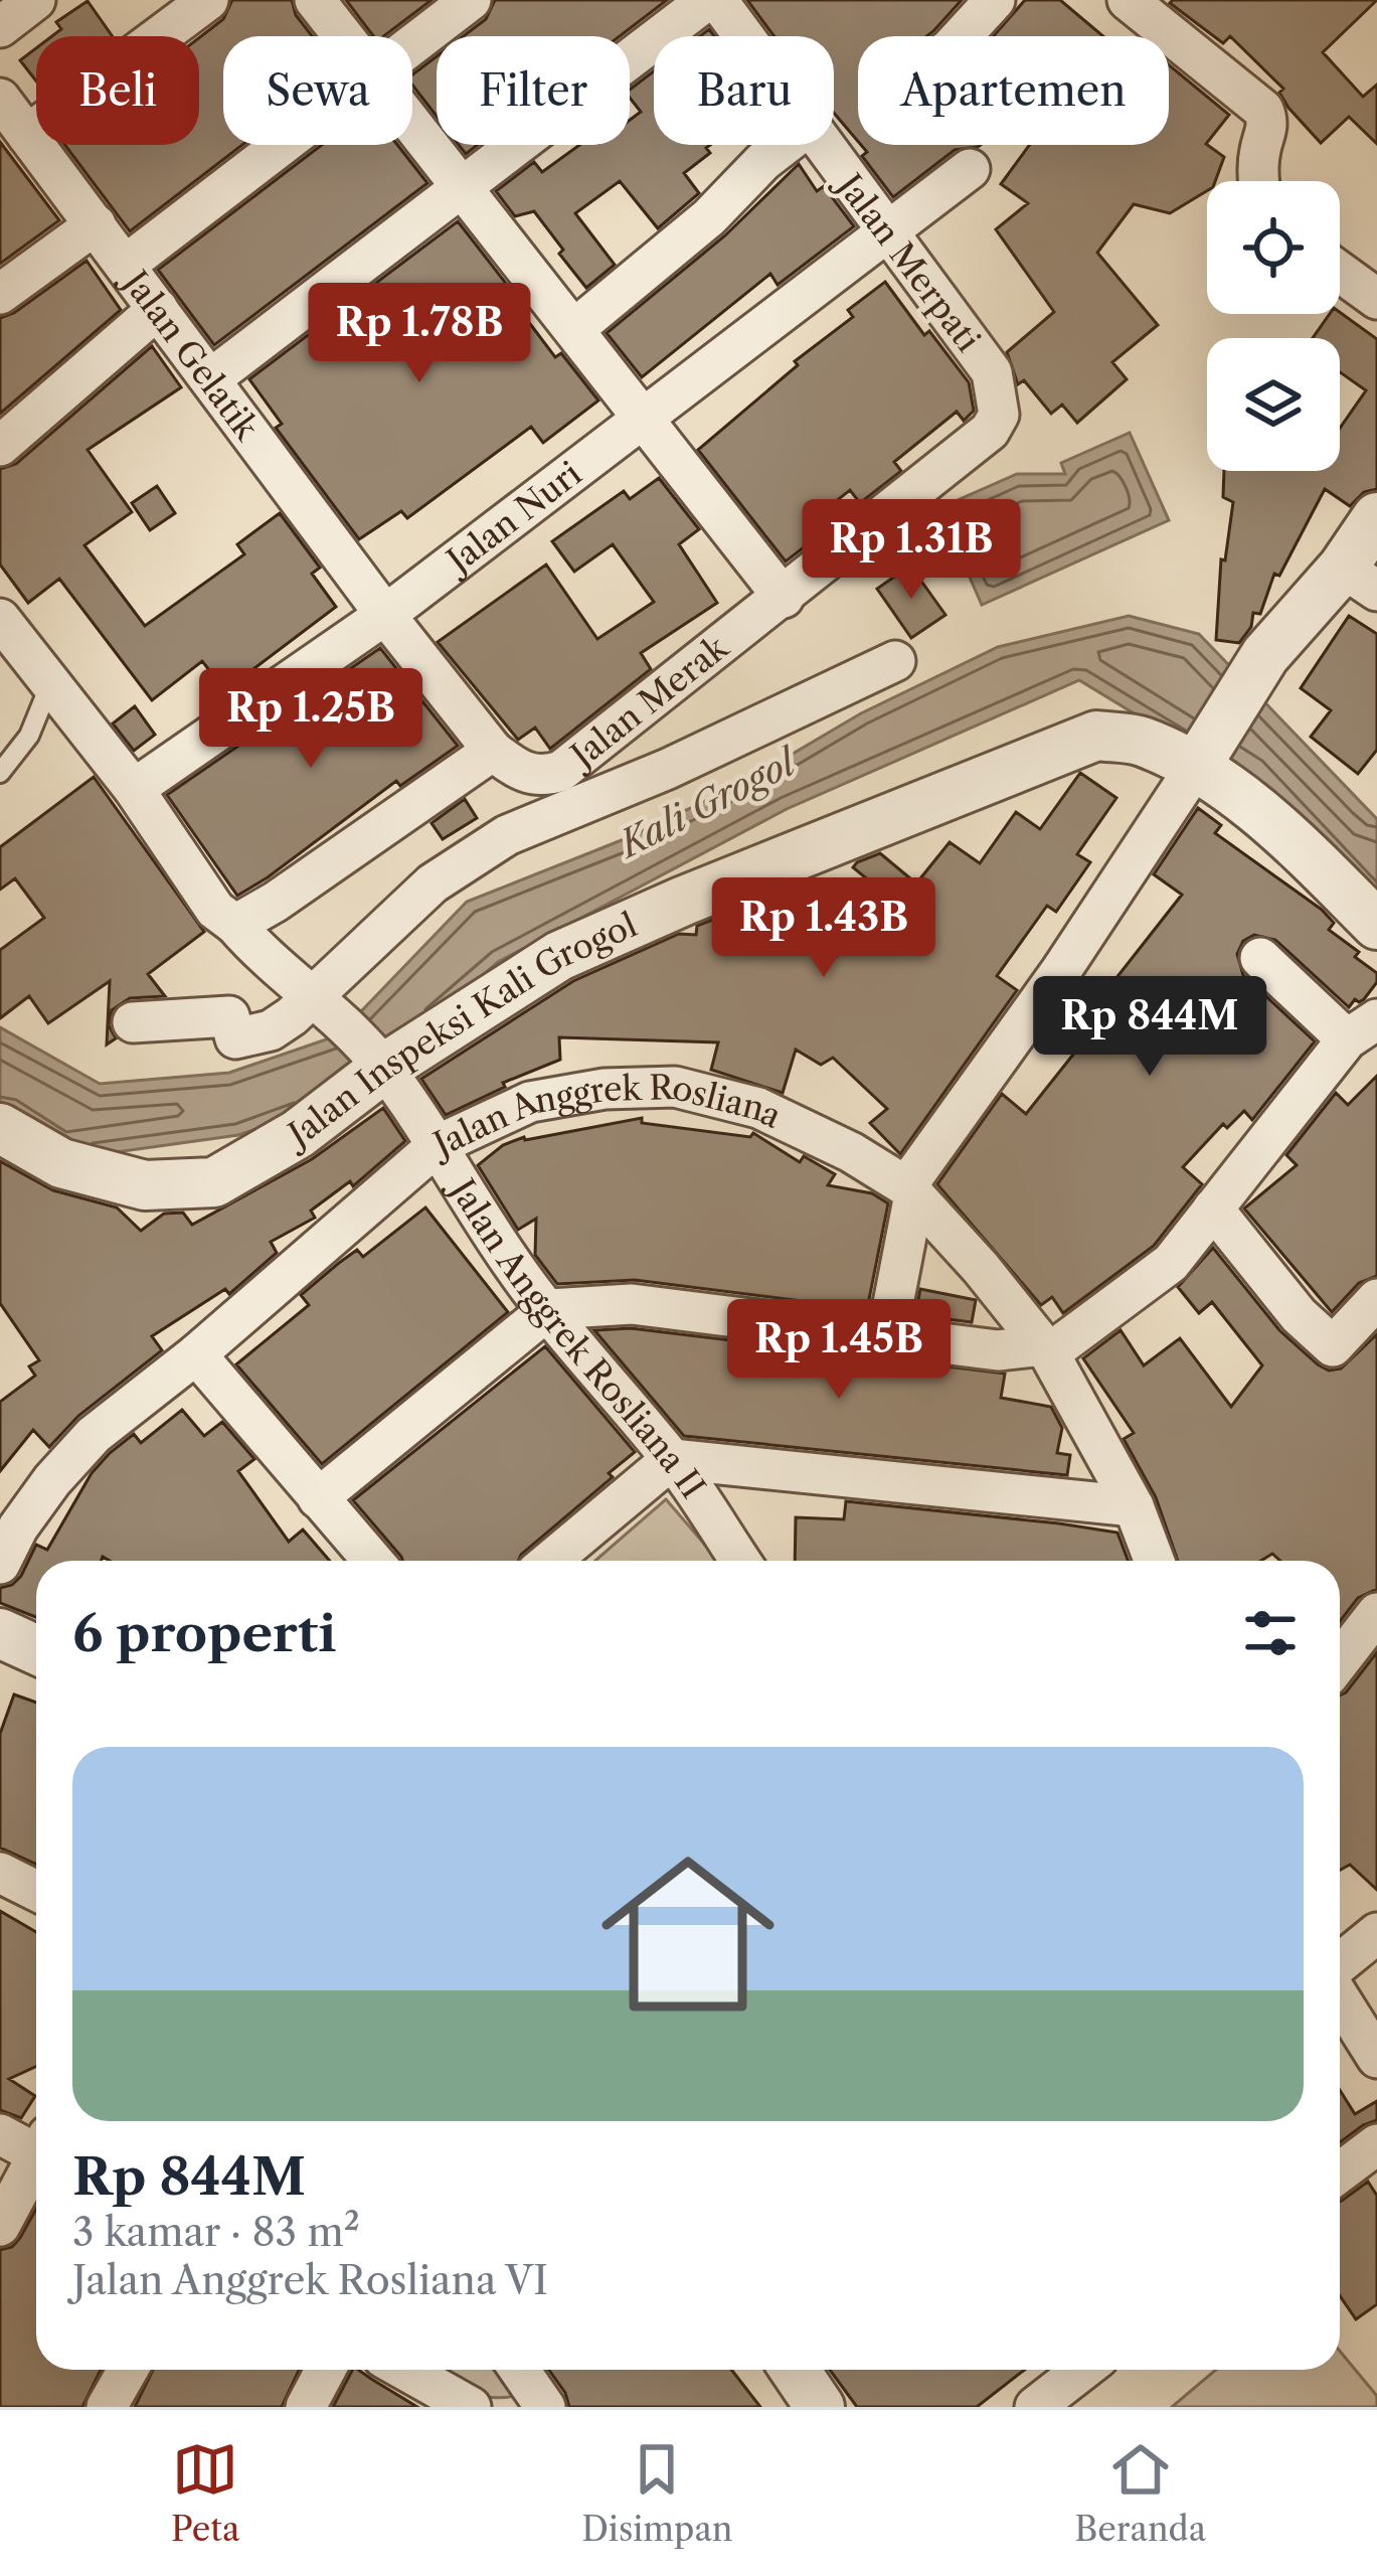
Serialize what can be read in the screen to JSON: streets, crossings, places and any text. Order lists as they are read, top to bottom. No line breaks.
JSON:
{"streets":{"street":["Jalan Merpati","Jalan Gelatik","Jalan Nuri","Jalan Merak","Jalan Inspeksi Kali Grogol","Jalan Anggrek Rosliana","Jalan Anggrek Rosliana II"]},"crossings":[["Jalan Merpati","Jalan Nuri"],["Jalan Merpati","Jalan Merak"],["Jalan Gelatik","Jalan Nuri"],["Jalan Gelatik","Jalan Merak"],["Jalan Nuri","Jalan Anggrek Rosliana II"],["Jalan Inspeksi Kali Grogol","Jalan Anggrek Rosliana II"],["Jalan Anggrek Rosliana","Jalan Anggrek Rosliana II"]],"water":["Kali Grogol"],"page":{"chip":["Beli","Sewa","Filter","Baru","Apartemen"],"price":["Rp 1.78B","Rp 1.31B","Rp 1.25B","Rp 1.43B","Rp 844M","Rp 1.45B"],"heading":"6 properti","list":[{"name":"Rp 844M","note":"3 kamar · 83 m² · Jalan Anggrek Rosliana VI"}],"tabs":["Peta","Disimpan","Beranda"]}}
